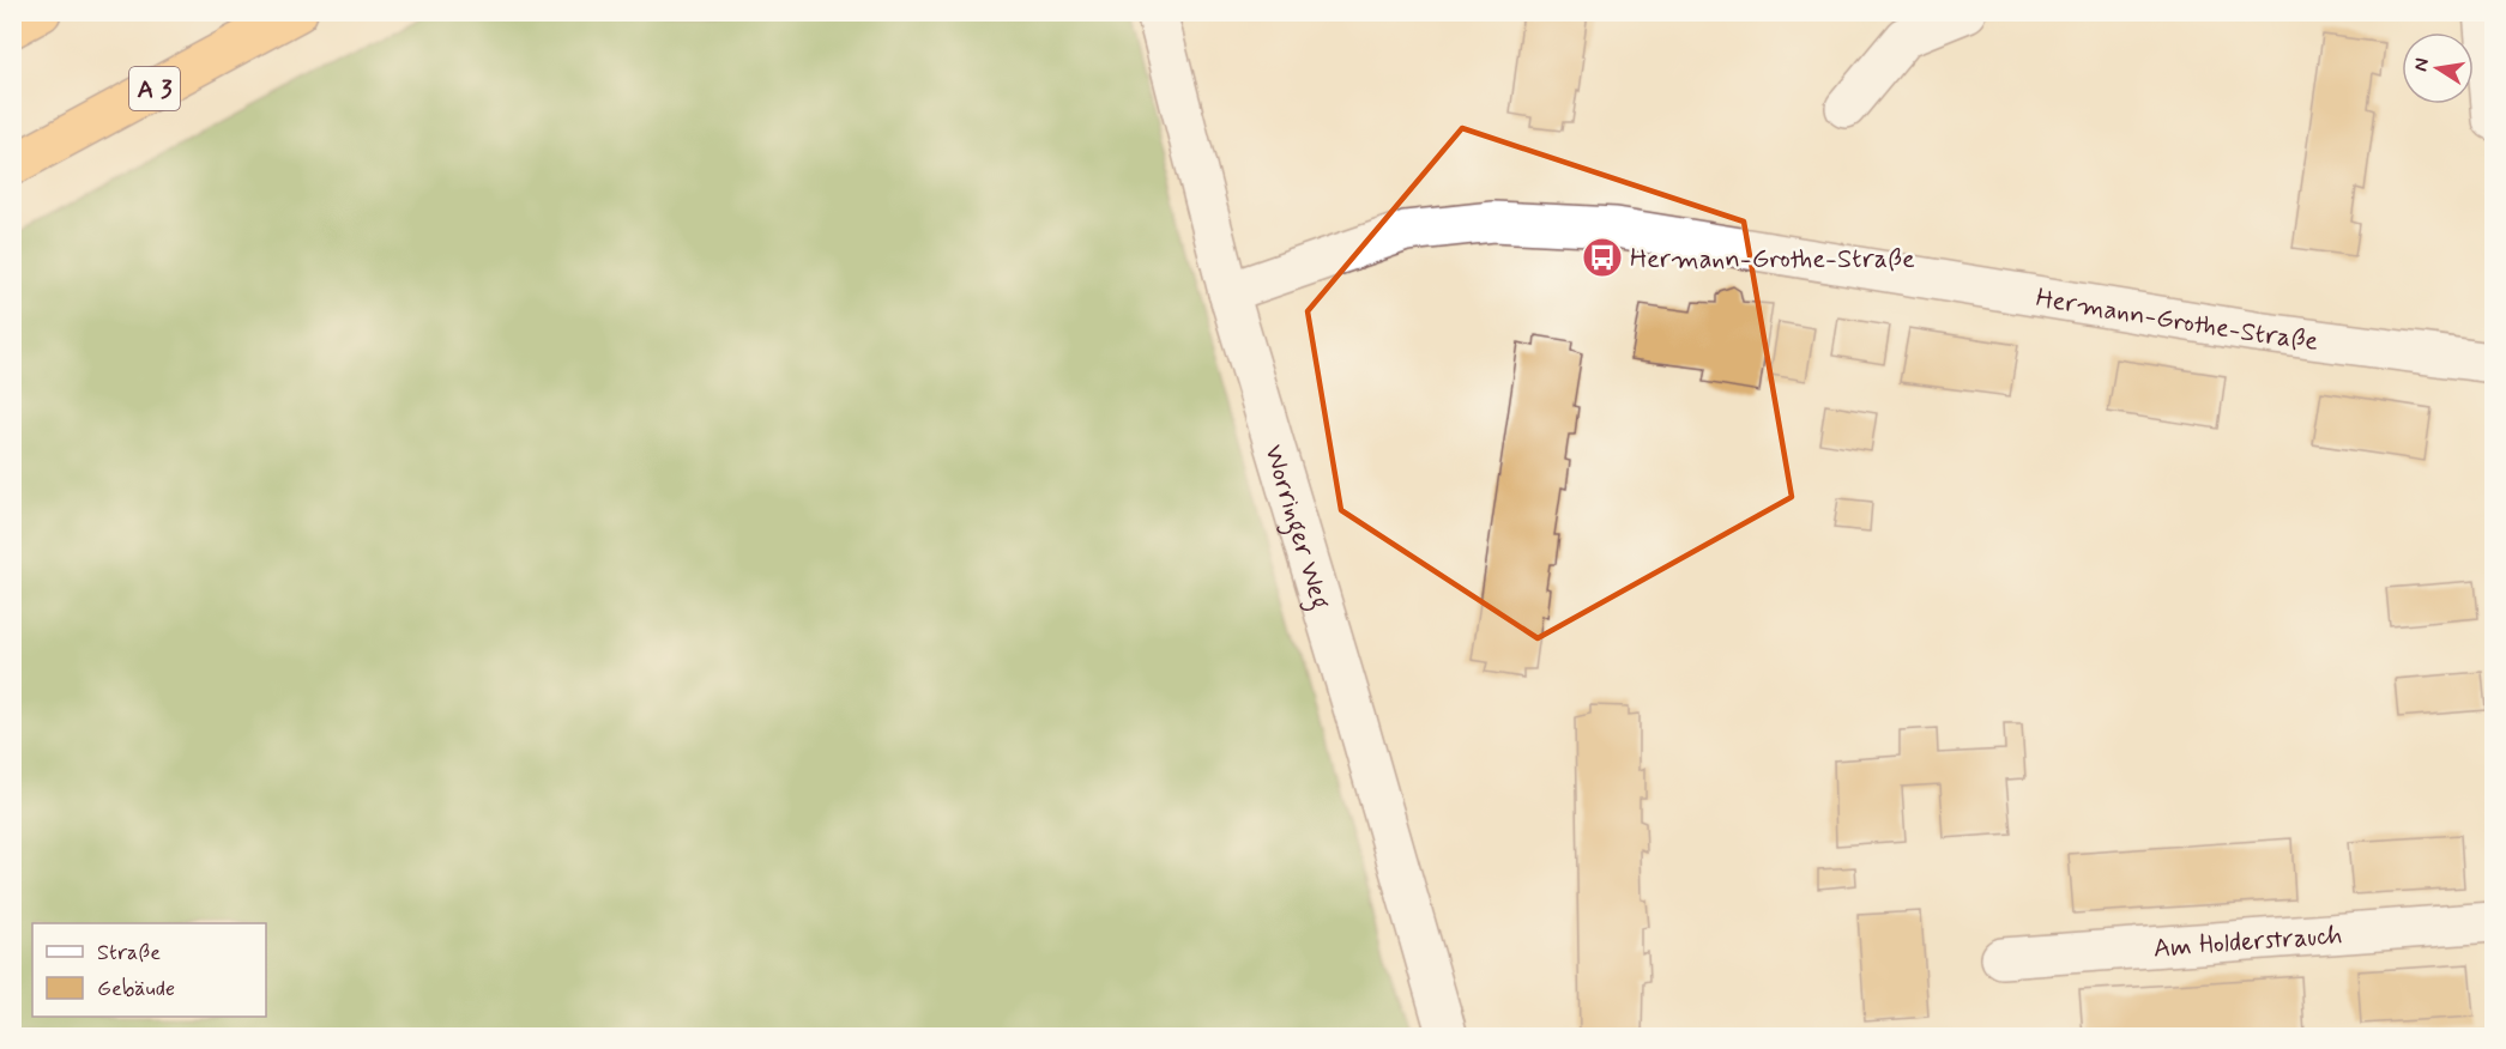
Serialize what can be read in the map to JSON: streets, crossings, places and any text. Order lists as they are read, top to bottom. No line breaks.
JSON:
{"streets":{"highway":["A 3"],"street":["Hermann-Grothe-Straße","Worringer Weg","Am Holderstrauch"]},"crossings":[["Hermann-Grothe-Straße","Worringer Weg"]],"places":{"bus stop":["Hermann-Grothe-Straße"]},"legend":["Straße","Gebäude"],"north":"left"}
